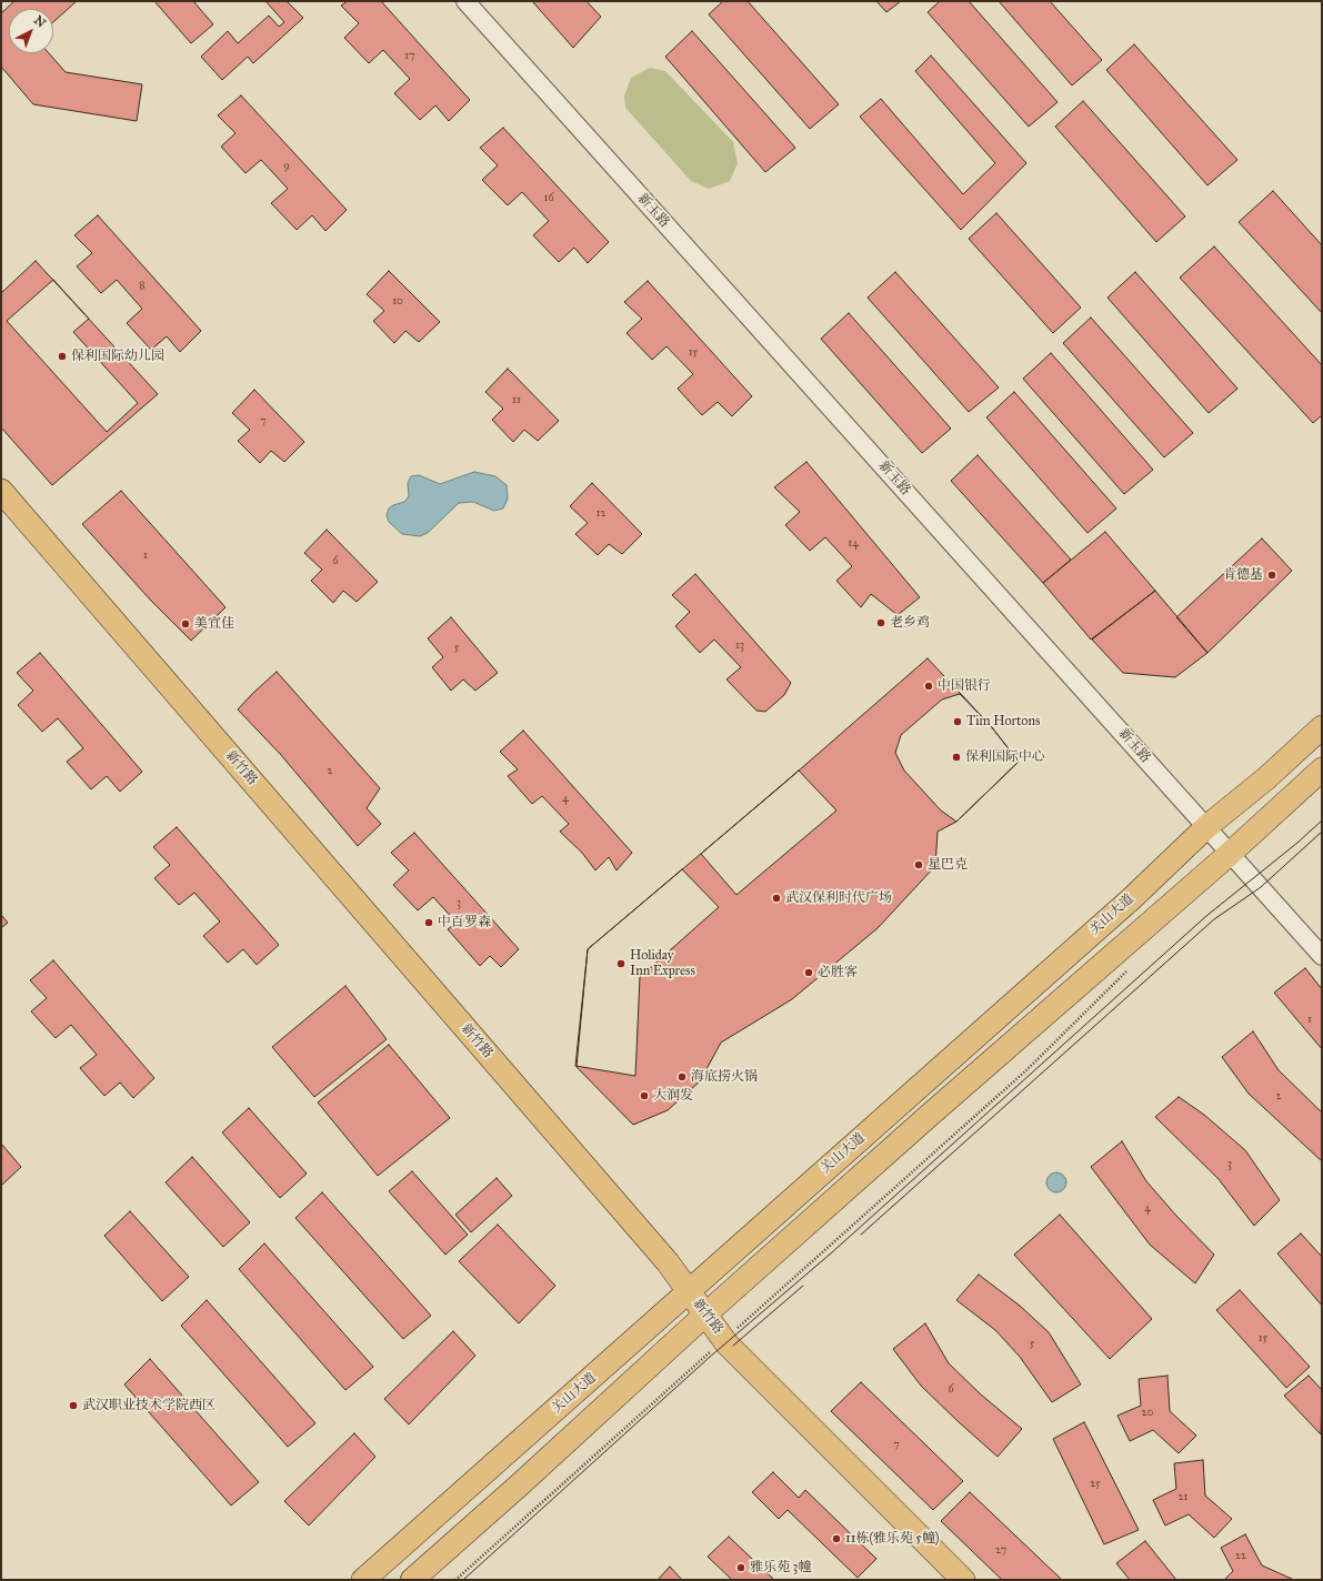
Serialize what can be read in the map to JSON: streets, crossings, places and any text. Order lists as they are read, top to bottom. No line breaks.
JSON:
{"streets":{"main road":["新竹路","关山大道"],"street":["新玉路"]},"crossings":[["新玉路","关山大道"],["新竹路","关山大道"]],"places":["保利国际幼儿园","肯德基","老乡鸡","美宜佳","中国银行","Tim Hortons","保利国际中心","星巴克","武汉保利时代广场","中百罗森","Holiday Inn Express","必胜客","海底捞火锅","大润发","武汉职业技术学院西区","11栋(雅乐苑 5幢)","雅乐苑 3幢"],"house_numbers":["17","9","16","8","10","15","11","7","12","14","1","6","13","5","2","4","3","1","2","3","4","15","5","6","20","7","25","21","27","22"],"north":"top right"}
